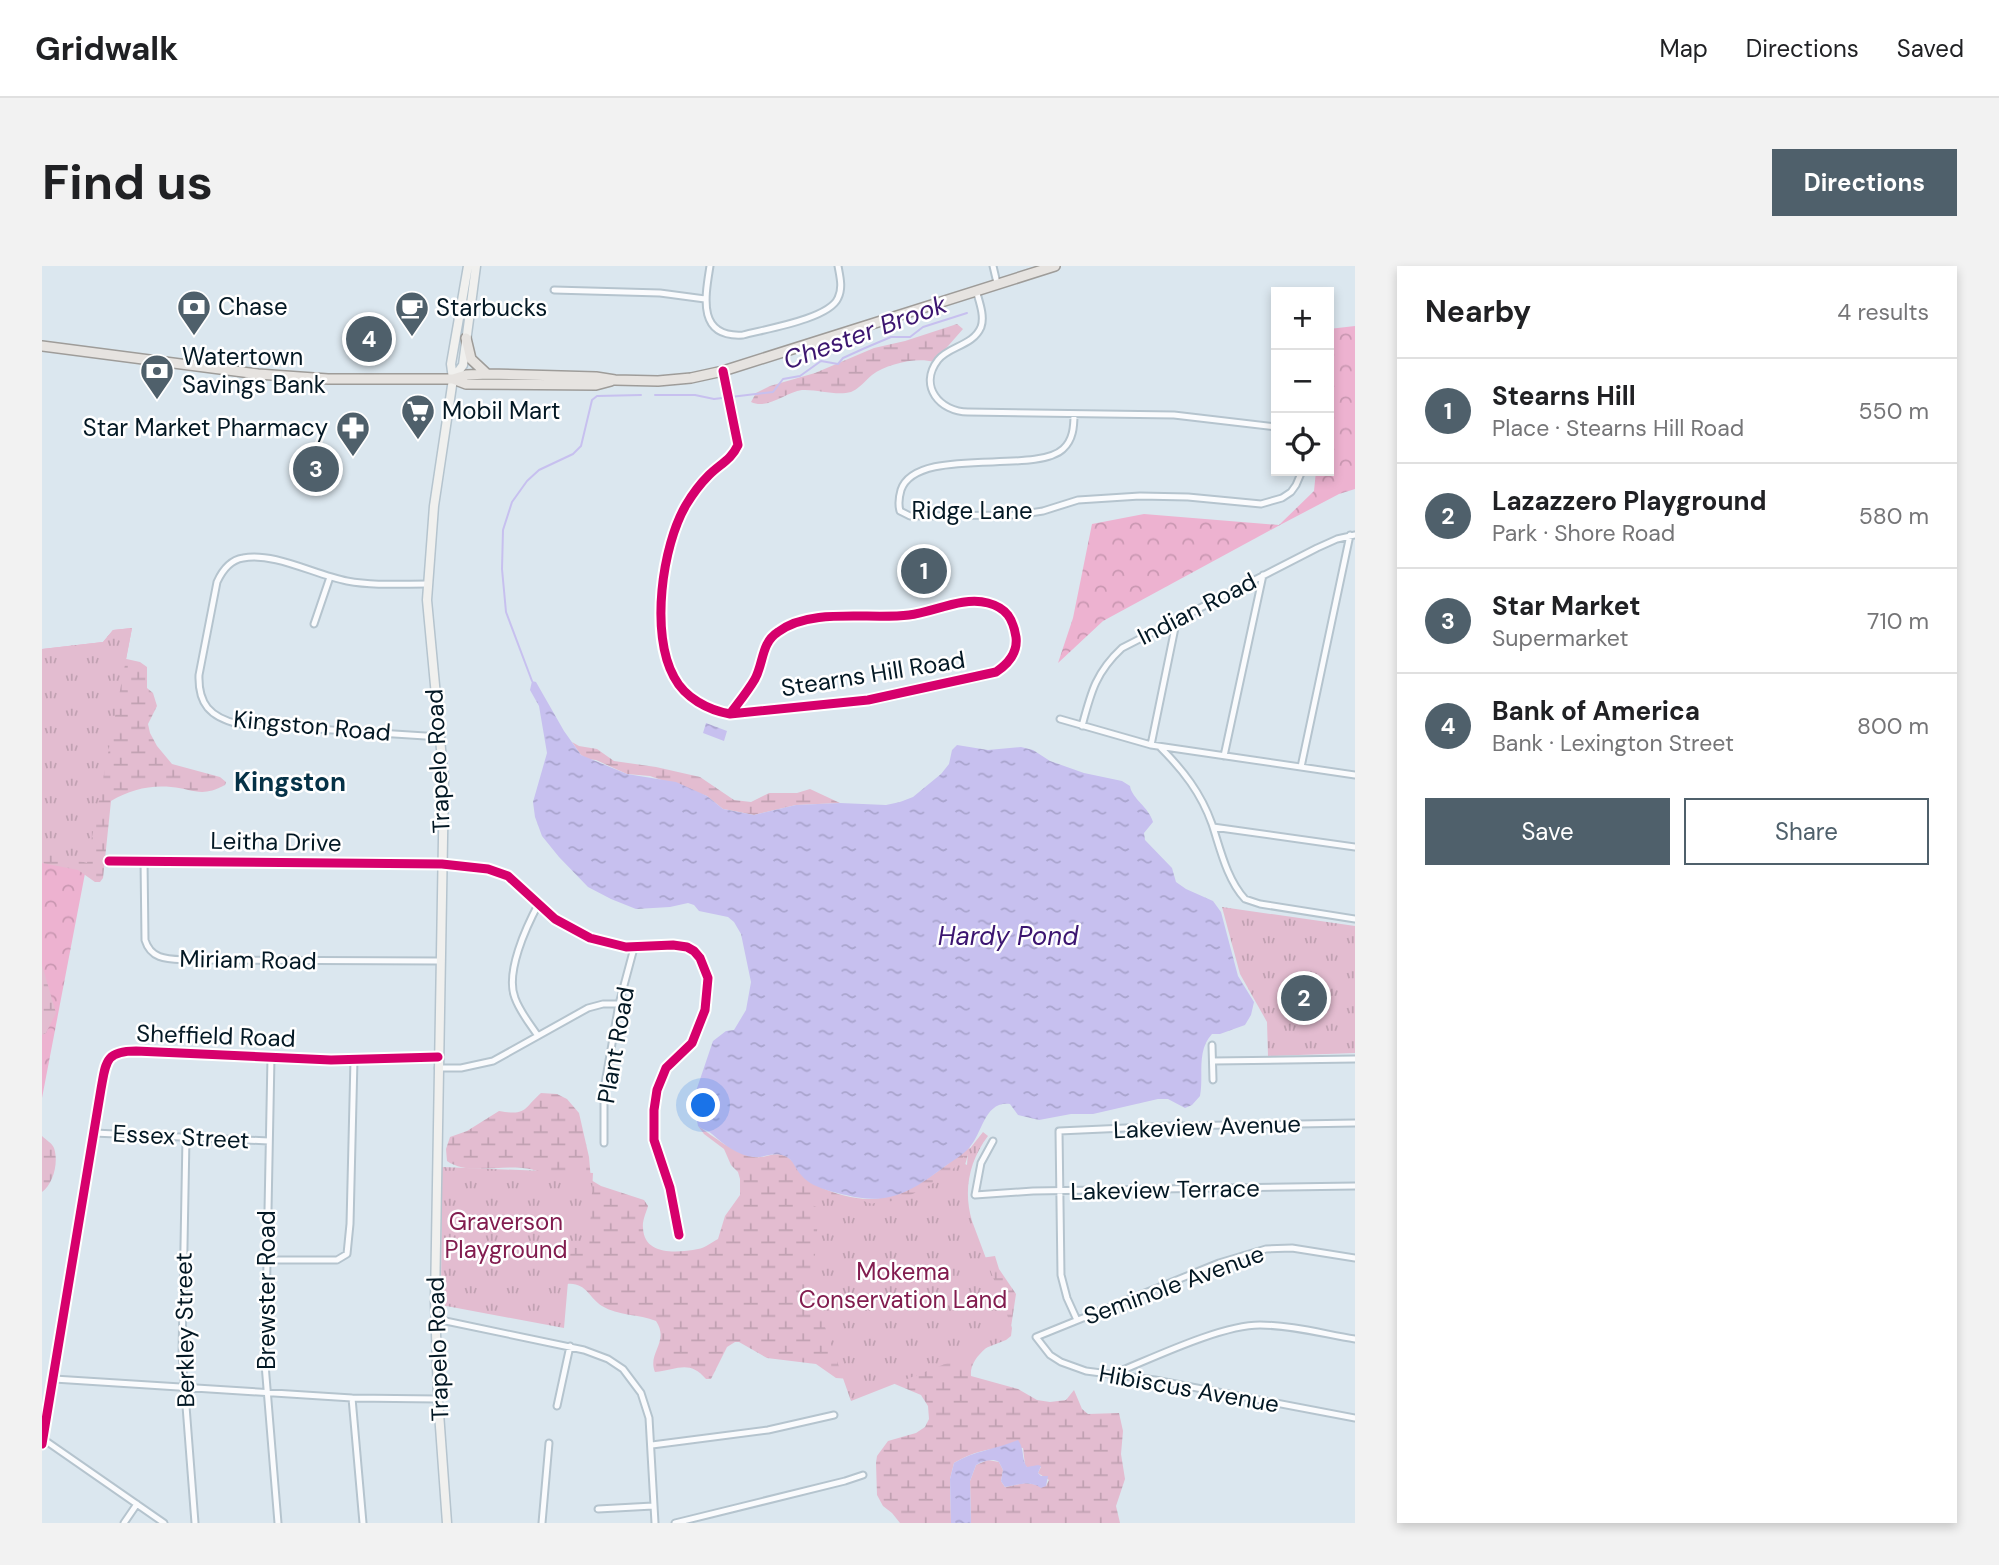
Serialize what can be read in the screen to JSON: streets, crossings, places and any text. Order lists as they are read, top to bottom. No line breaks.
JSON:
{"streets":{"main road":["Trapelo Road"],"street":["Ridge Lane","Indian Road","Stearns Hill Road","Kingston Road","Leitha Drive","Miriam Road","Sheffield Road","Plant Road","Lakeview Avenue","Essex Street","Lakeview Terrace","Seminole Avenue","Brewster Road","Berkley Street","Hibiscus Avenue"]},"crossings":[["Kingston Road","Trapelo Road"],["Trapelo Road","Leitha Drive"],["Trapelo Road","Miriam Road"],["Trapelo Road","Sheffield Road"],["Leitha Drive","Miriam Road"],["Leitha Drive","Plant Road"],["Sheffield Road","Essex Street"],["Sheffield Road","Brewster Road"],["Lakeview Avenue","Lakeview Terrace"],["Essex Street","Brewster Road"],["Essex Street","Berkley Street"],["Seminole Avenue","Hibiscus Avenue"]],"districts":["Kingston"],"water":["Chester Brook","Hardy Pond"],"parks":["Graverson Playground","Mokema Conservation Land"],"places":{"bank":["Chase","Watertown Savings Bank"],"cafe":["Starbucks"],"supermarket":["Mobil Mart"],"pharmacy":["Star Market Pharmacy"]},"page":{"header":"Gridwalk","nav":["Map","Directions","Saved"],"buttons":["Directions",["Save","Share"]],"title":"Find us","heading":["Nearby","4 results"],"map_buttons":["+","−"],"pins":["4","3","1","2"],"list":[{"mark":"1","name":"Stearns Hill","note":"Place · Stearns Hill Road","value":"550 m"},{"mark":"2","name":"Lazazzero Playground","note":"Park · Shore Road","value":"580 m"},{"mark":"3","name":"Star Market","note":"Supermarket","value":"710 m"},{"mark":"4","name":"Bank of America","note":"Bank · Lexington Street","value":"800 m"}]}}
